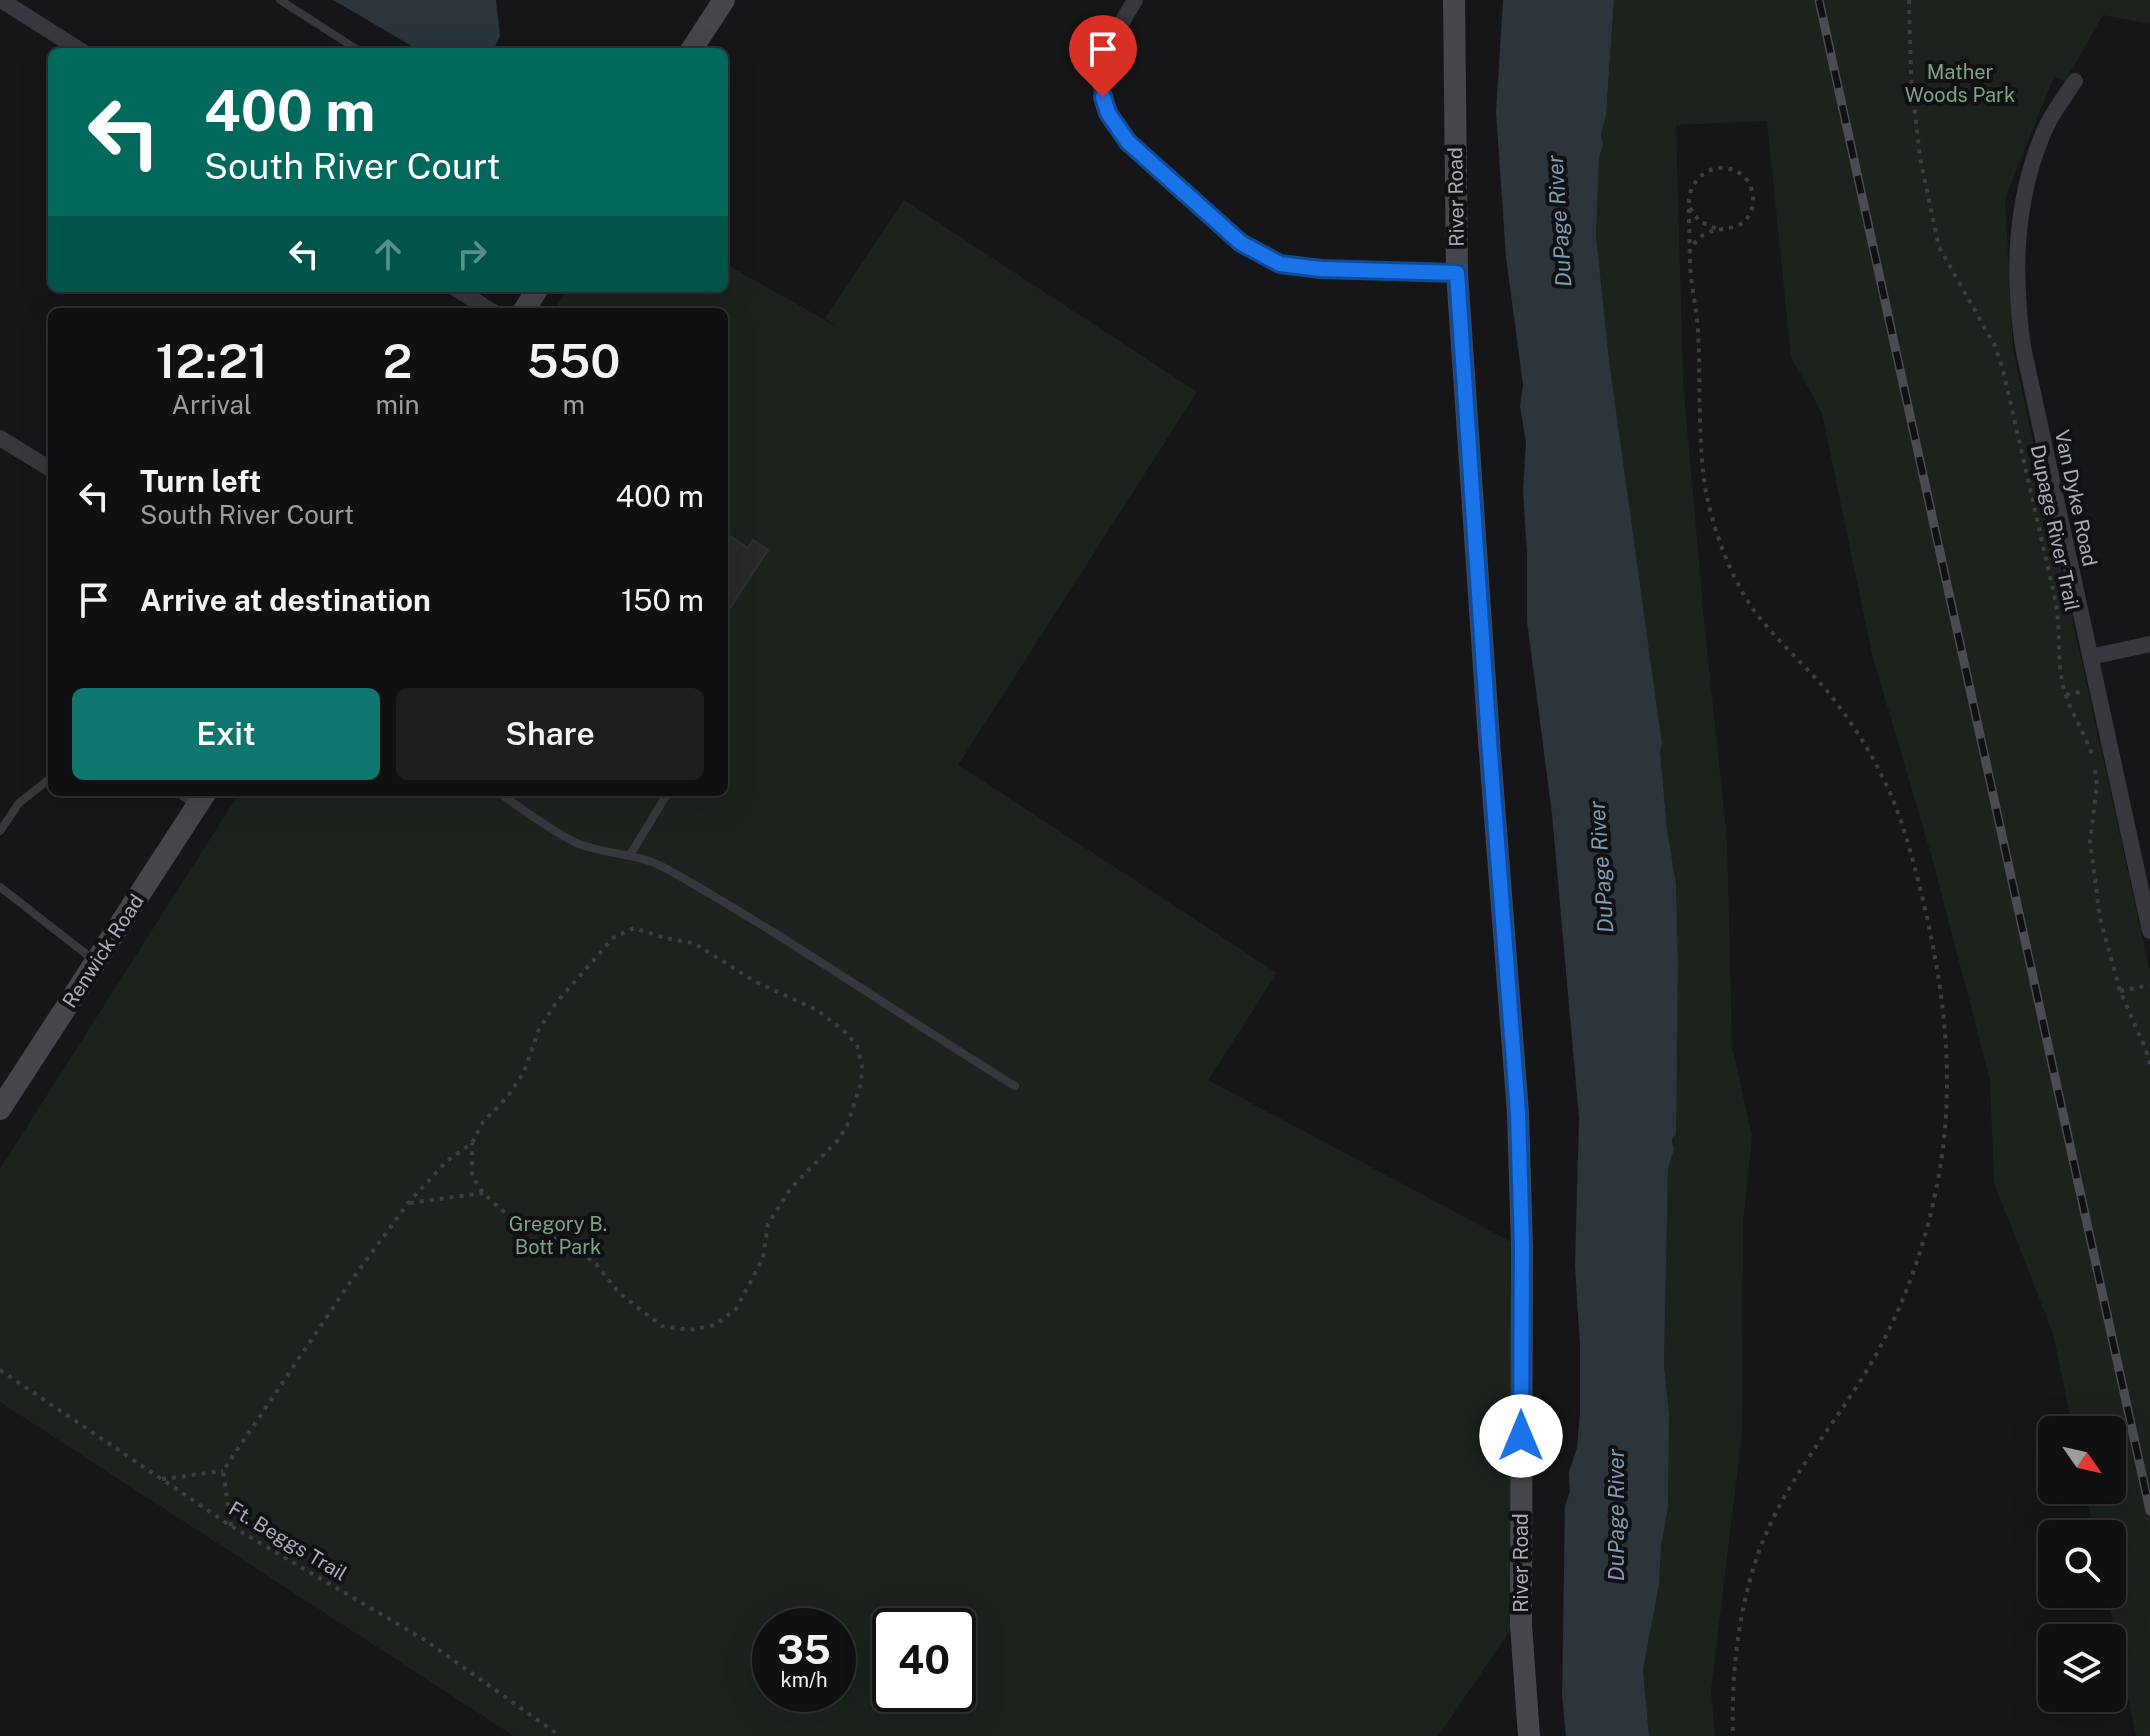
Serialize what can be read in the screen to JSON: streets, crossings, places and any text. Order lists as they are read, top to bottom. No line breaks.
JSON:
{"streets":{"street":["River Road","Van Dyke Road","Renwick Road"],"path":["Dupage River Trail","Ft. Beggs Trail"]},"water":["DuPage River"],"parks":["Mather Woods Park","Gregory B. Bott Park"],"north":"bottom right","page":{"turn":["400 m","South River Court"],"eta":["12:21","Arrival","2","min","550","m"],"list":[{"name":"Turn left","note":"South River Court","value":"400 m"},{"name":"Arrive at destination","value":"150 m"}],"buttons":["Exit","Share"],"speed":"35 km/h","limit":"40"}}
